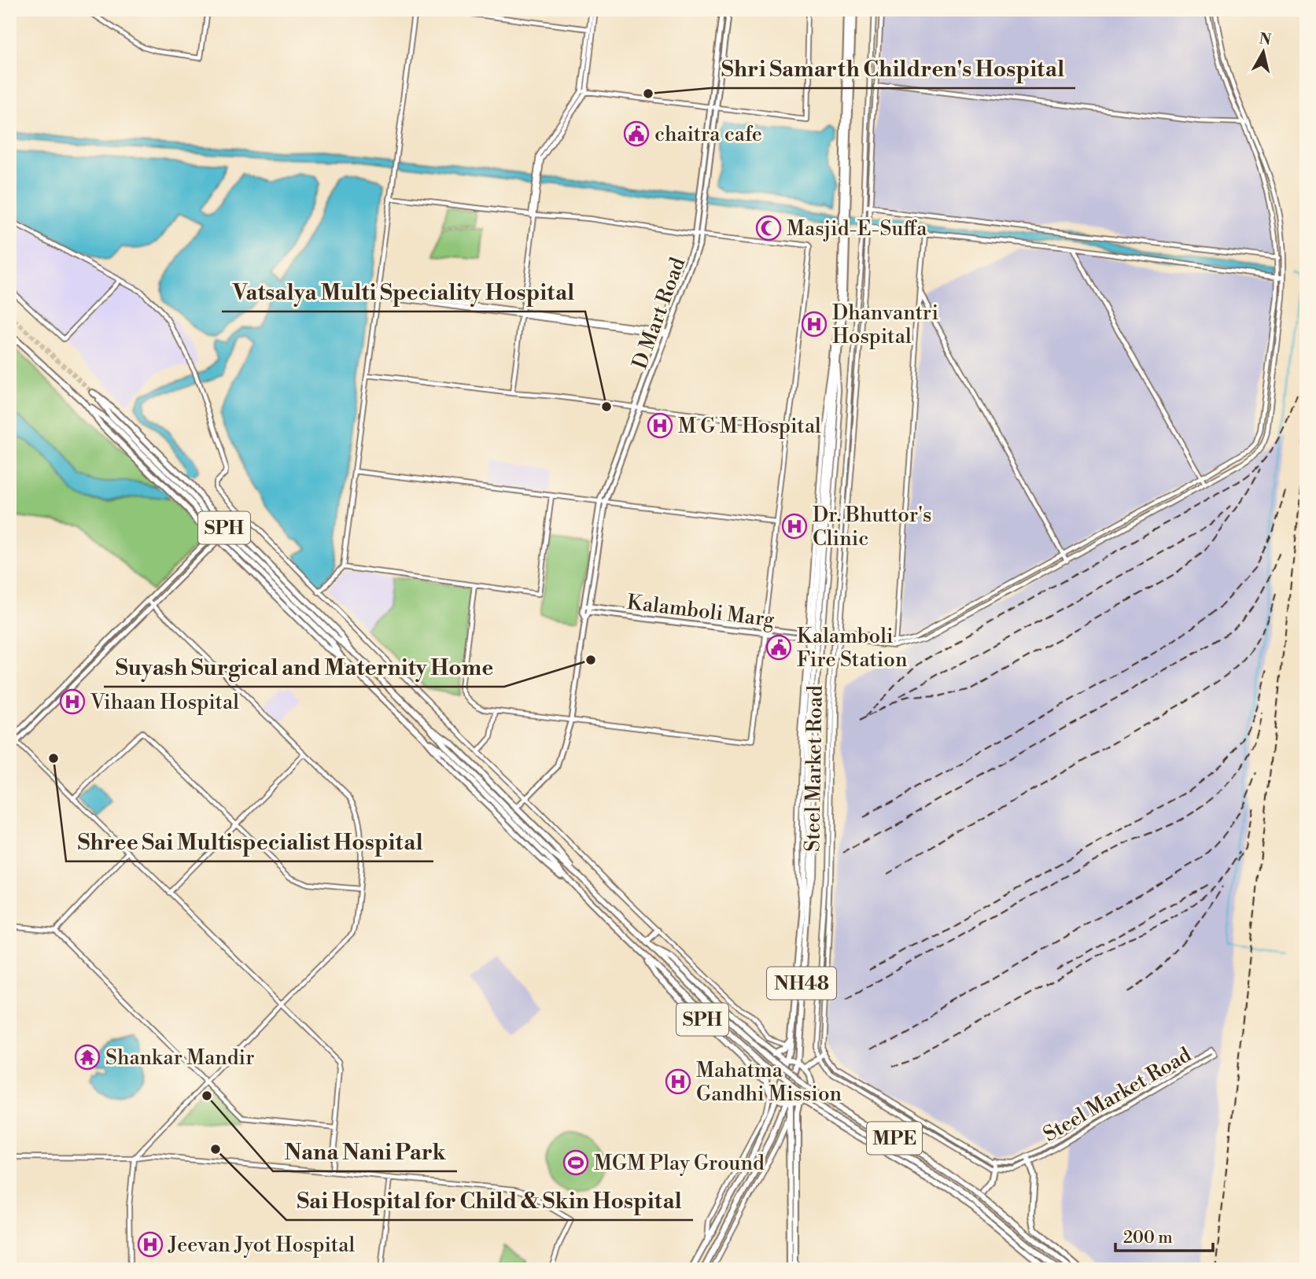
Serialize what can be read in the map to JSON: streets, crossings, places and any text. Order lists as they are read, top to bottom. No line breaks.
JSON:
{"streets":{"highway":["SPH","NH48","MPE"],"main road":["D Mart Road","Kalamboli Marg"],"street":["Steel Market Road"]},"crossings":[["D Mart Road","Kalamboli Marg"],["SPH","NH48"],["SPH","MPE"],["Kalamboli Marg","NH48"]],"places":{"other":["Shri Samarth Children's Hospital","Vatsalya Multi Speciality Hospital","Suyash Surgical and Maternity Home","Shree Sai Multispecialist Hospital","Nana Nani Park","Sai Hospital for Child & Skin Hospital"],"public building":["chaitra cafe","Kalamboli Fire Station"],"mosque":["Masjid-E-Suffa"],"hospital":["Dhanvantri Hospital","M G M Hospital","Dr. Bhuttor's Clinic","Vihaan Hospital","Mahatma Gandhi Mission","Jeevan Jyot Hospital"],"temple":["Shankar Mandir"],"sports":["MGM Play Ground"]},"scale_bar":"200 m","north":"top"}
